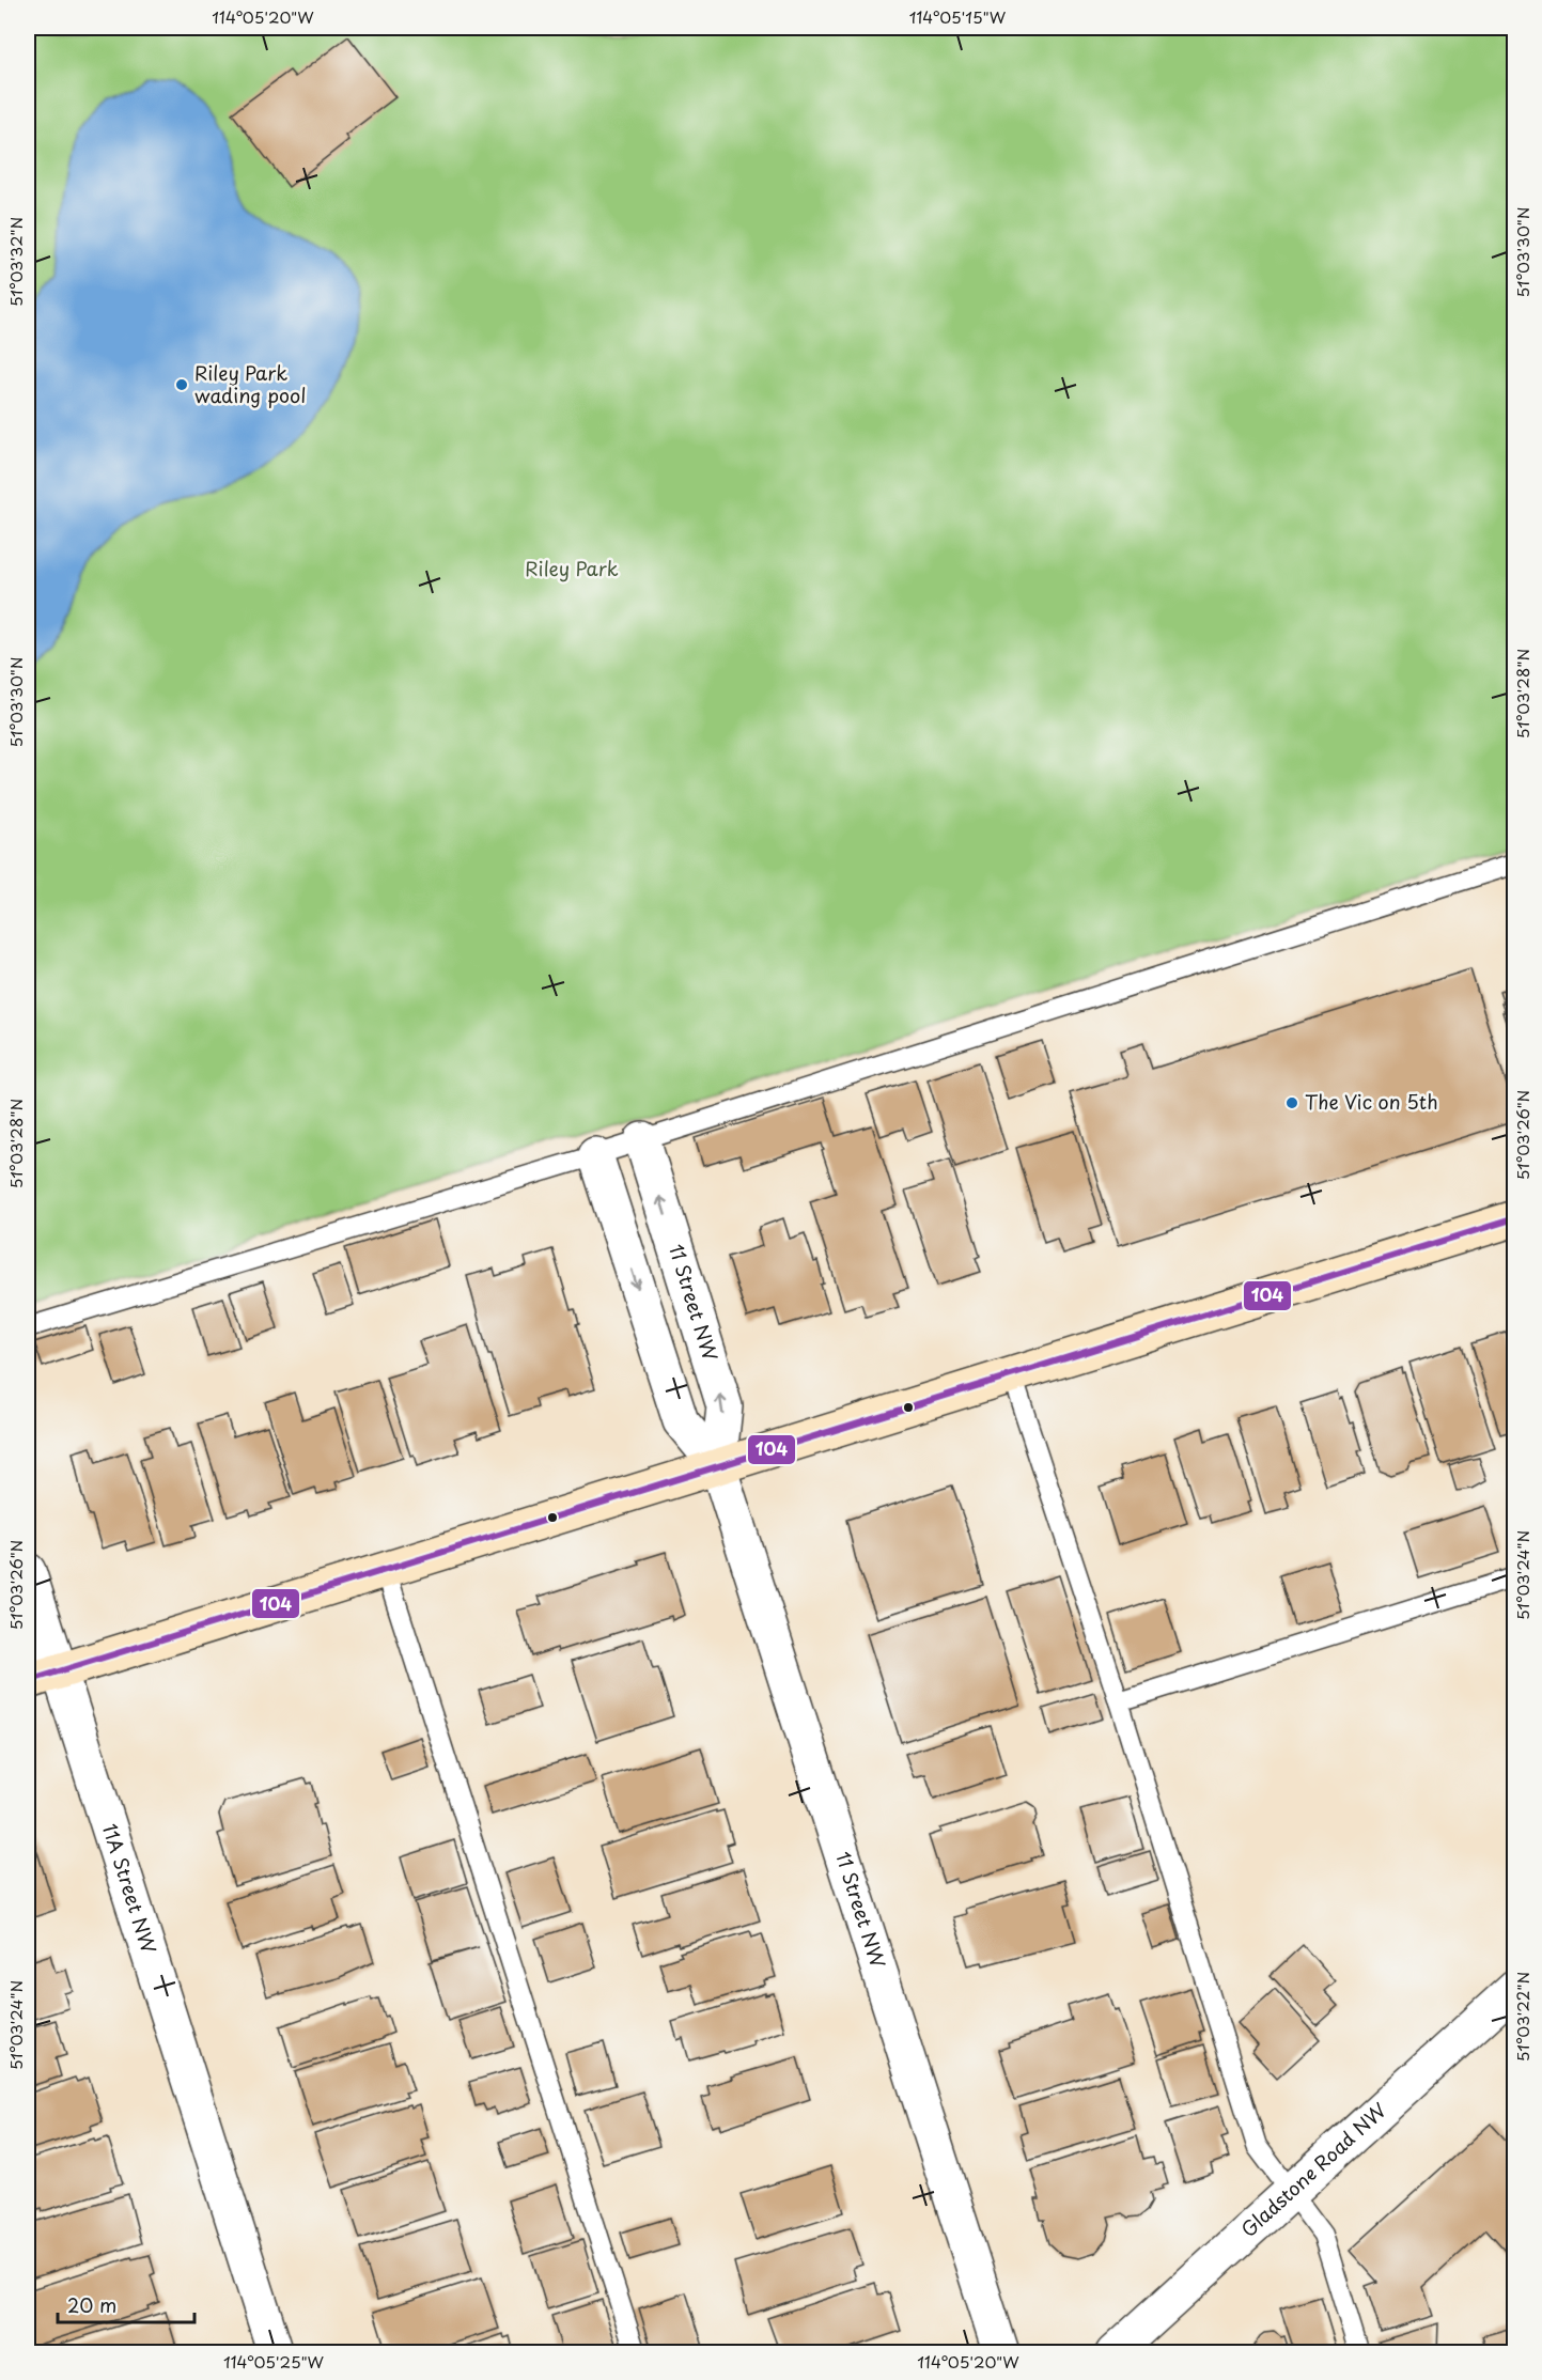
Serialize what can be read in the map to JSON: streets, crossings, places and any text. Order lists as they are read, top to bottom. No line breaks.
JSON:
{"streets":{"street":["11 Street NW","11A Street NW","Gladstone Road NW"]},"parks":["Riley Park"],"places":["Riley Park wading pool","The Vic on 5th"],"lines":["transit line 104"],"scale_bar":"20 m","coordinates":["114°05'20\"W","114°05'15\"W","51°03'30\"N","51°03'32\"N","51°03'28\"N","51°03'26\"N","51°03'24\"N","51°03'22\"N","114°05'25\"W"]}
